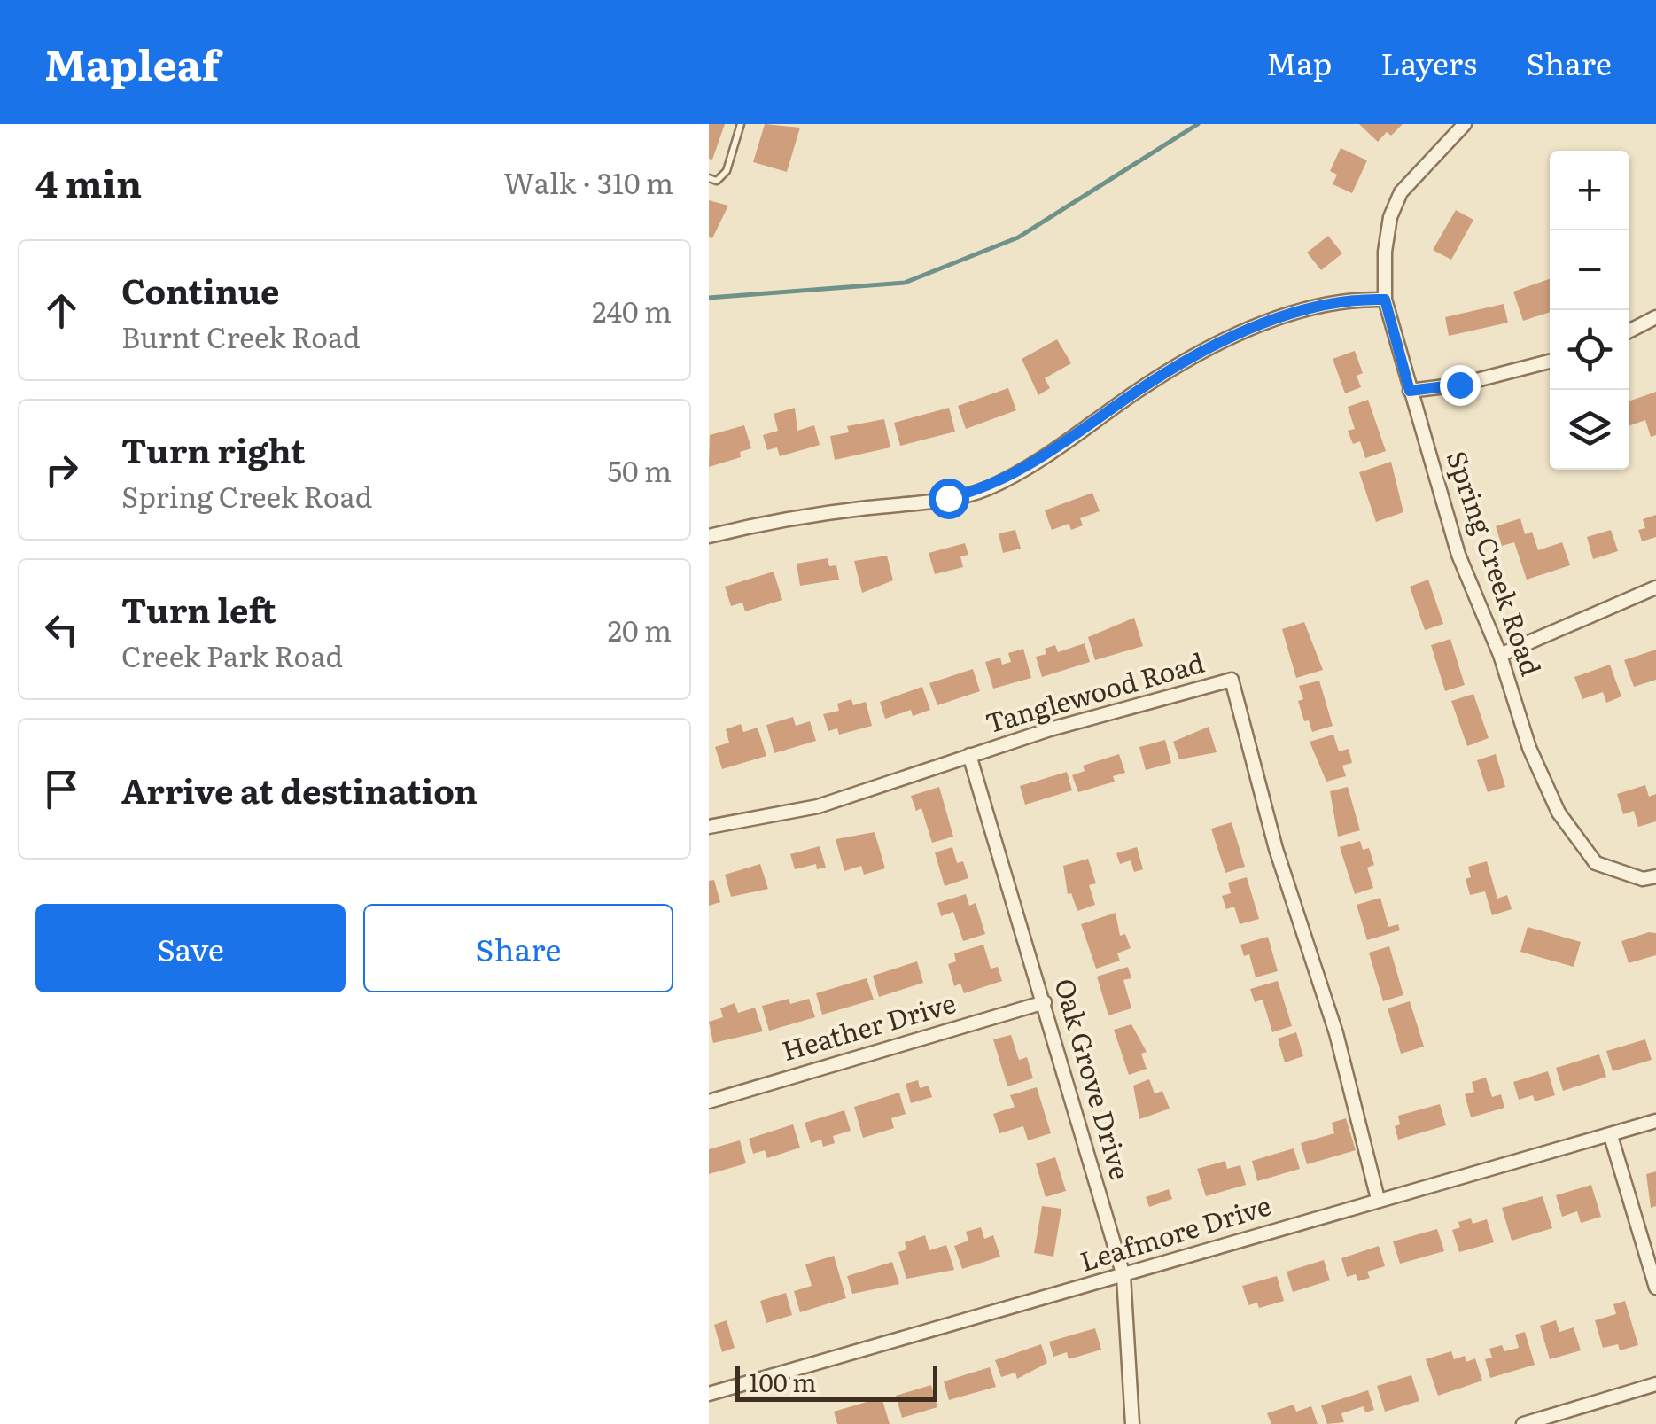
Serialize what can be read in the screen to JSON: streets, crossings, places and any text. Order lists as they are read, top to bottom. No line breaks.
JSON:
{"streets":{"street":["Spring Creek Road","Tanglewood Road","Heather Drive","Oak Grove Drive","Leafmore Drive"]},"crossings":[["Tanglewood Road","Oak Grove Drive"],["Tanglewood Road","Leafmore Drive"],["Heather Drive","Oak Grove Drive"],["Oak Grove Drive","Leafmore Drive"]],"scale_bar":"100 m","page":{"header":"Mapleaf","nav":["Map","Layers","Share"],"heading":["4 min","Walk · 310 m"],"map_buttons":["+","−"],"list":[["Continue","Burnt Creek Road","240 m"],["Turn right","Spring Creek Road","50 m"],["Turn left","Creek Park Road","20 m"],"Arrive at destination"],"buttons":["Save","Share"],"scale":"100 m"}}
